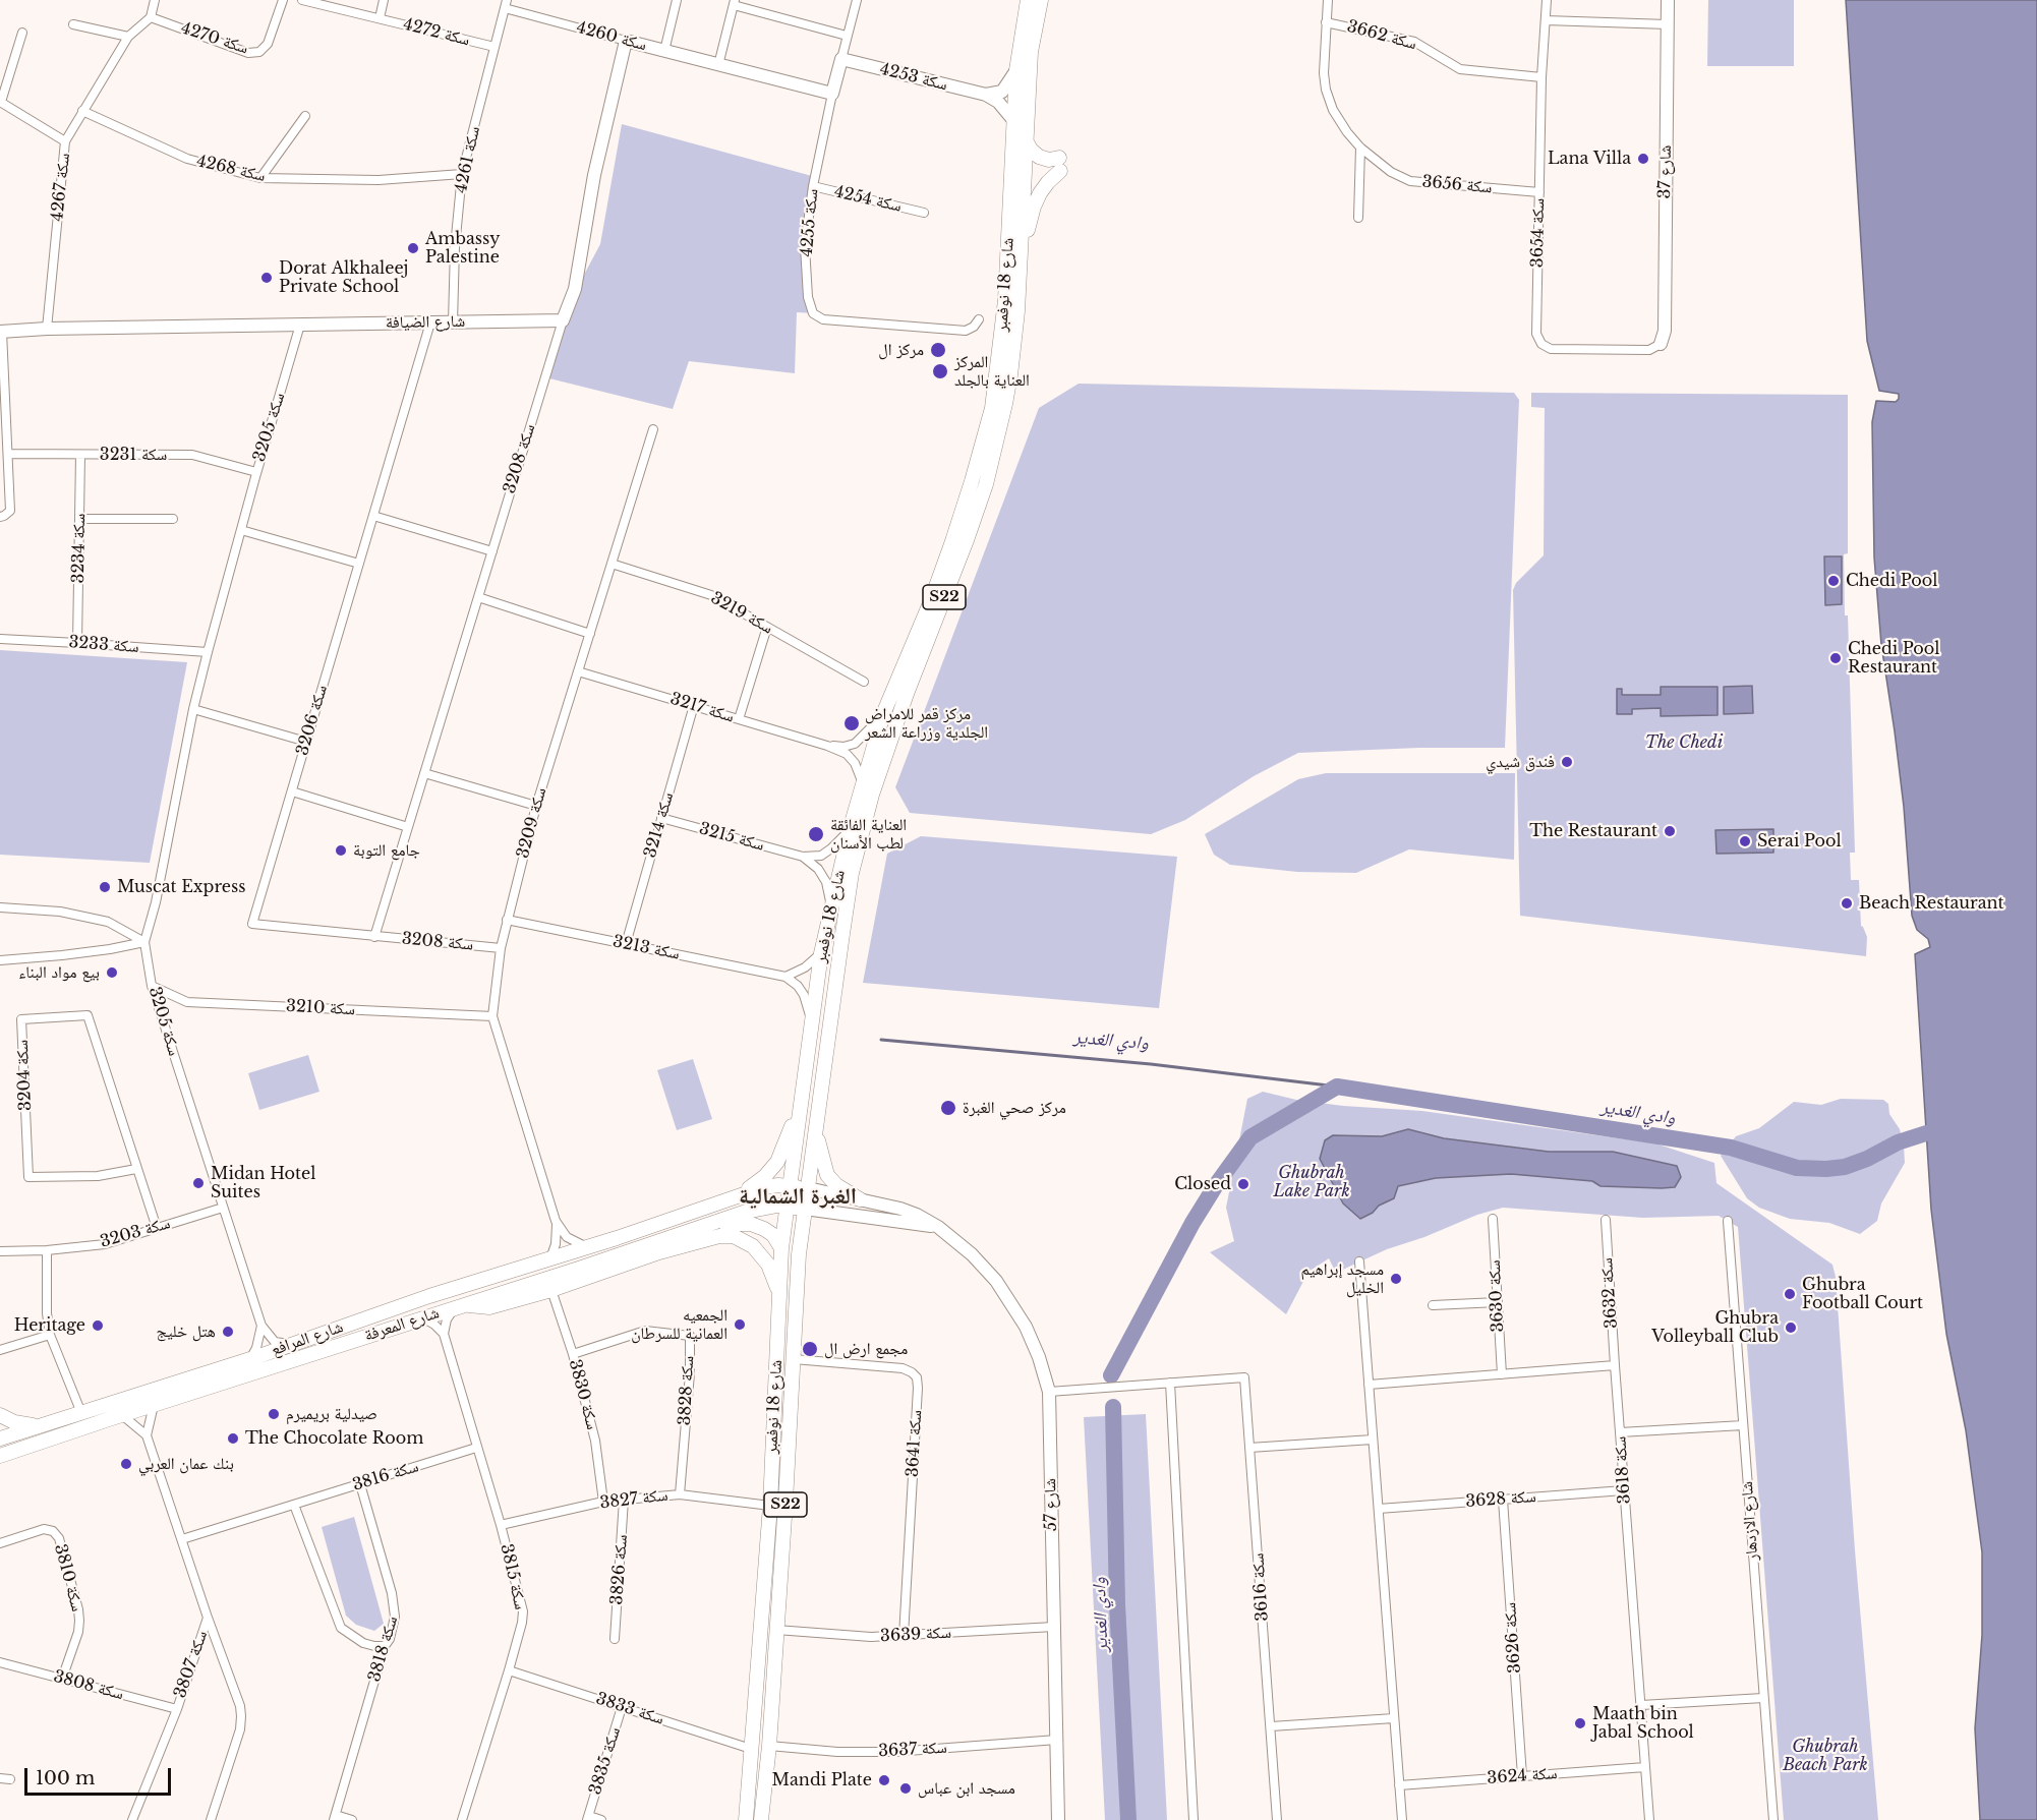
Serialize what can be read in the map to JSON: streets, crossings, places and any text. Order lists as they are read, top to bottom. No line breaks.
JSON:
{"streets":{"main road":["شارع 18 نوفمبر","S22","شارع المعرفة","شارع المرافع"],"street":["سكة 4272","سكة 3662","سكة 4260","سكة 4270","سكة 4253","سكة 4261","سكة 4268","شارع 37","سكة 3656","سكة 4267","سكة 4254","سكة 4255","سكة 3654","شارع الضيافة","سكة 3205","سكة 3231","سكة 3208","سكة 3234","سكة 3219","سكة 3233","سكة 3217","سكة 3206","سكة 3209","سكة 3214","سكة 3215","سكة 3213","سكة 3210","سكة 3204","سكة 3203","سكة 3632","سكة 3630","سكة 3828","سكة 3830","سكة 3641","سكة 3618","سكة 3816","سكة 3827","سكة 3628","شارع 57","شارع الازدهار","سكة 3826","سكة 3815","سكة 3810","سكة 3616","سكة 3639","سكة 3626","سكة 3818","سكة 3807","سكة 3808","سكة 3833","سكة 3637","سكة 3835","سكة 3624"]},"crossings":[["سكة 4272","سكة 4261"],["سكة 3662","سكة 3656"],["سكة 3662","سكة 3654"],["سكة 4260","سكة 4261"],["سكة 4260","سكة 4255"],["سكة 4270","سكة 4267"],["سكة 4253","سكة 4255"],["سكة 4253","شارع 18 نوفمبر"],["سكة 4261","سكة 4268"],["سكة 4261","شارع الضيافة"],["سكة 4268","سكة 4267"],["شارع 37","سكة 3654"],["سكة 3656","سكة 3654"],["سكة 4267","شارع الضيافة"],["سكة 4254","سكة 4255"],["شارع 18 نوفمبر","سكة 3217"],["شارع 18 نوفمبر","شارع المعرفة"],["شارع 18 نوفمبر","شارع المرافع"],["شارع 18 نوفمبر","سكة 3641"],["شارع 18 نوفمبر","سكة 3827"],["شارع 18 نوفمبر","شارع 57"],["شارع 18 نوفمبر","سكة 3639"],["شارع 18 نوفمبر","سكة 3833"],["شارع 18 نوفمبر","سكة 3637"],["شارع الضيافة","سكة 3205"],["شارع الضيافة","سكة 3208"],["شارع الضيافة","سكة 3206"],["سكة 3205","سكة 3231"],["سكة 3205","سكة 3233"],["سكة 3205","سكة 3210"],["سكة 3205","سكة 3203"],["سكة 3231","سكة 3234"],["سكة 3208","سكة 3206"],["سكة 3208","سكة 3209"],["سكة 3234","سكة 3233"],["سكة 3219","سكة 3209"],["سكة 3217","سكة 3209"],["سكة 3217","سكة 3214"],["سكة 3209","سكة 3213"],["سكة 3209","سكة 3210"],["سكة 3209","شارع المرافع"],["سكة 3214","سكة 3215"],["سكة 3214","سكة 3213"],["سكة 3204","سكة 3203"],["سكة 3632","سكة 3618"],["سكة 3828","سكة 3830"],["سكة 3828","سكة 3827"],["سكة 3830","سكة 3827"],["سكة 3641","سكة 3639"],["سكة 3618","سكة 3628"],["سكة 3618","سكة 3624"],["سكة 3816","سكة 3815"],["سكة 3816","سكة 3818"],["سكة 3816","سكة 3807"],["سكة 3827","سكة 3826"],["سكة 3827","سكة 3815"],["سكة 3628","سكة 3626"],["شارع 57","سكة 3616"],["شارع 57","سكة 3639"],["شارع 57","سكة 3637"],["سكة 3815","سكة 3833"],["سكة 3810","سكة 3808"],["سكة 3626","سكة 3624"],["سكة 3807","سكة 3808"],["سكة 3833","سكة 3835"]],"districts":["الغبرة الشمالية"],"water":["وادي الغدير"],"parks":["The Chedi","Ghubrah Lake Park","Ghubrah Beach Park"],"places":["Lana Villa","Ambassy Palestine","Dorat Alkhaleej Private School","مركز ال","المركز العناية بالجلد","Chedi Pool","Chedi Pool Restaurant","مركز قمر للامراض الجلدية وزراعة الشعر","فندق شيدي","The Restaurant","العناية الفائقة لطب الأسنان","Serai Pool","جامع التوبة","Muscat Express","Beach Restaurant","بيع مواد البناء","مركز صحي الغبرة","Midan Hotel Suites","Closed","مسجد إبراهيم الخليل","Ghubra Football Court","الجمعيه العمانية للسرطان","Heritage","Ghubra Volleyball Club","هتل خلیج","مجمع ارض ال","صيدلية بريميرم","The Chocolate Room","بنك عمان العربي","Maath bin Jabal School","Mandi Plate","مسجد ابن عباس"],"scale_bar":"100 m"}
